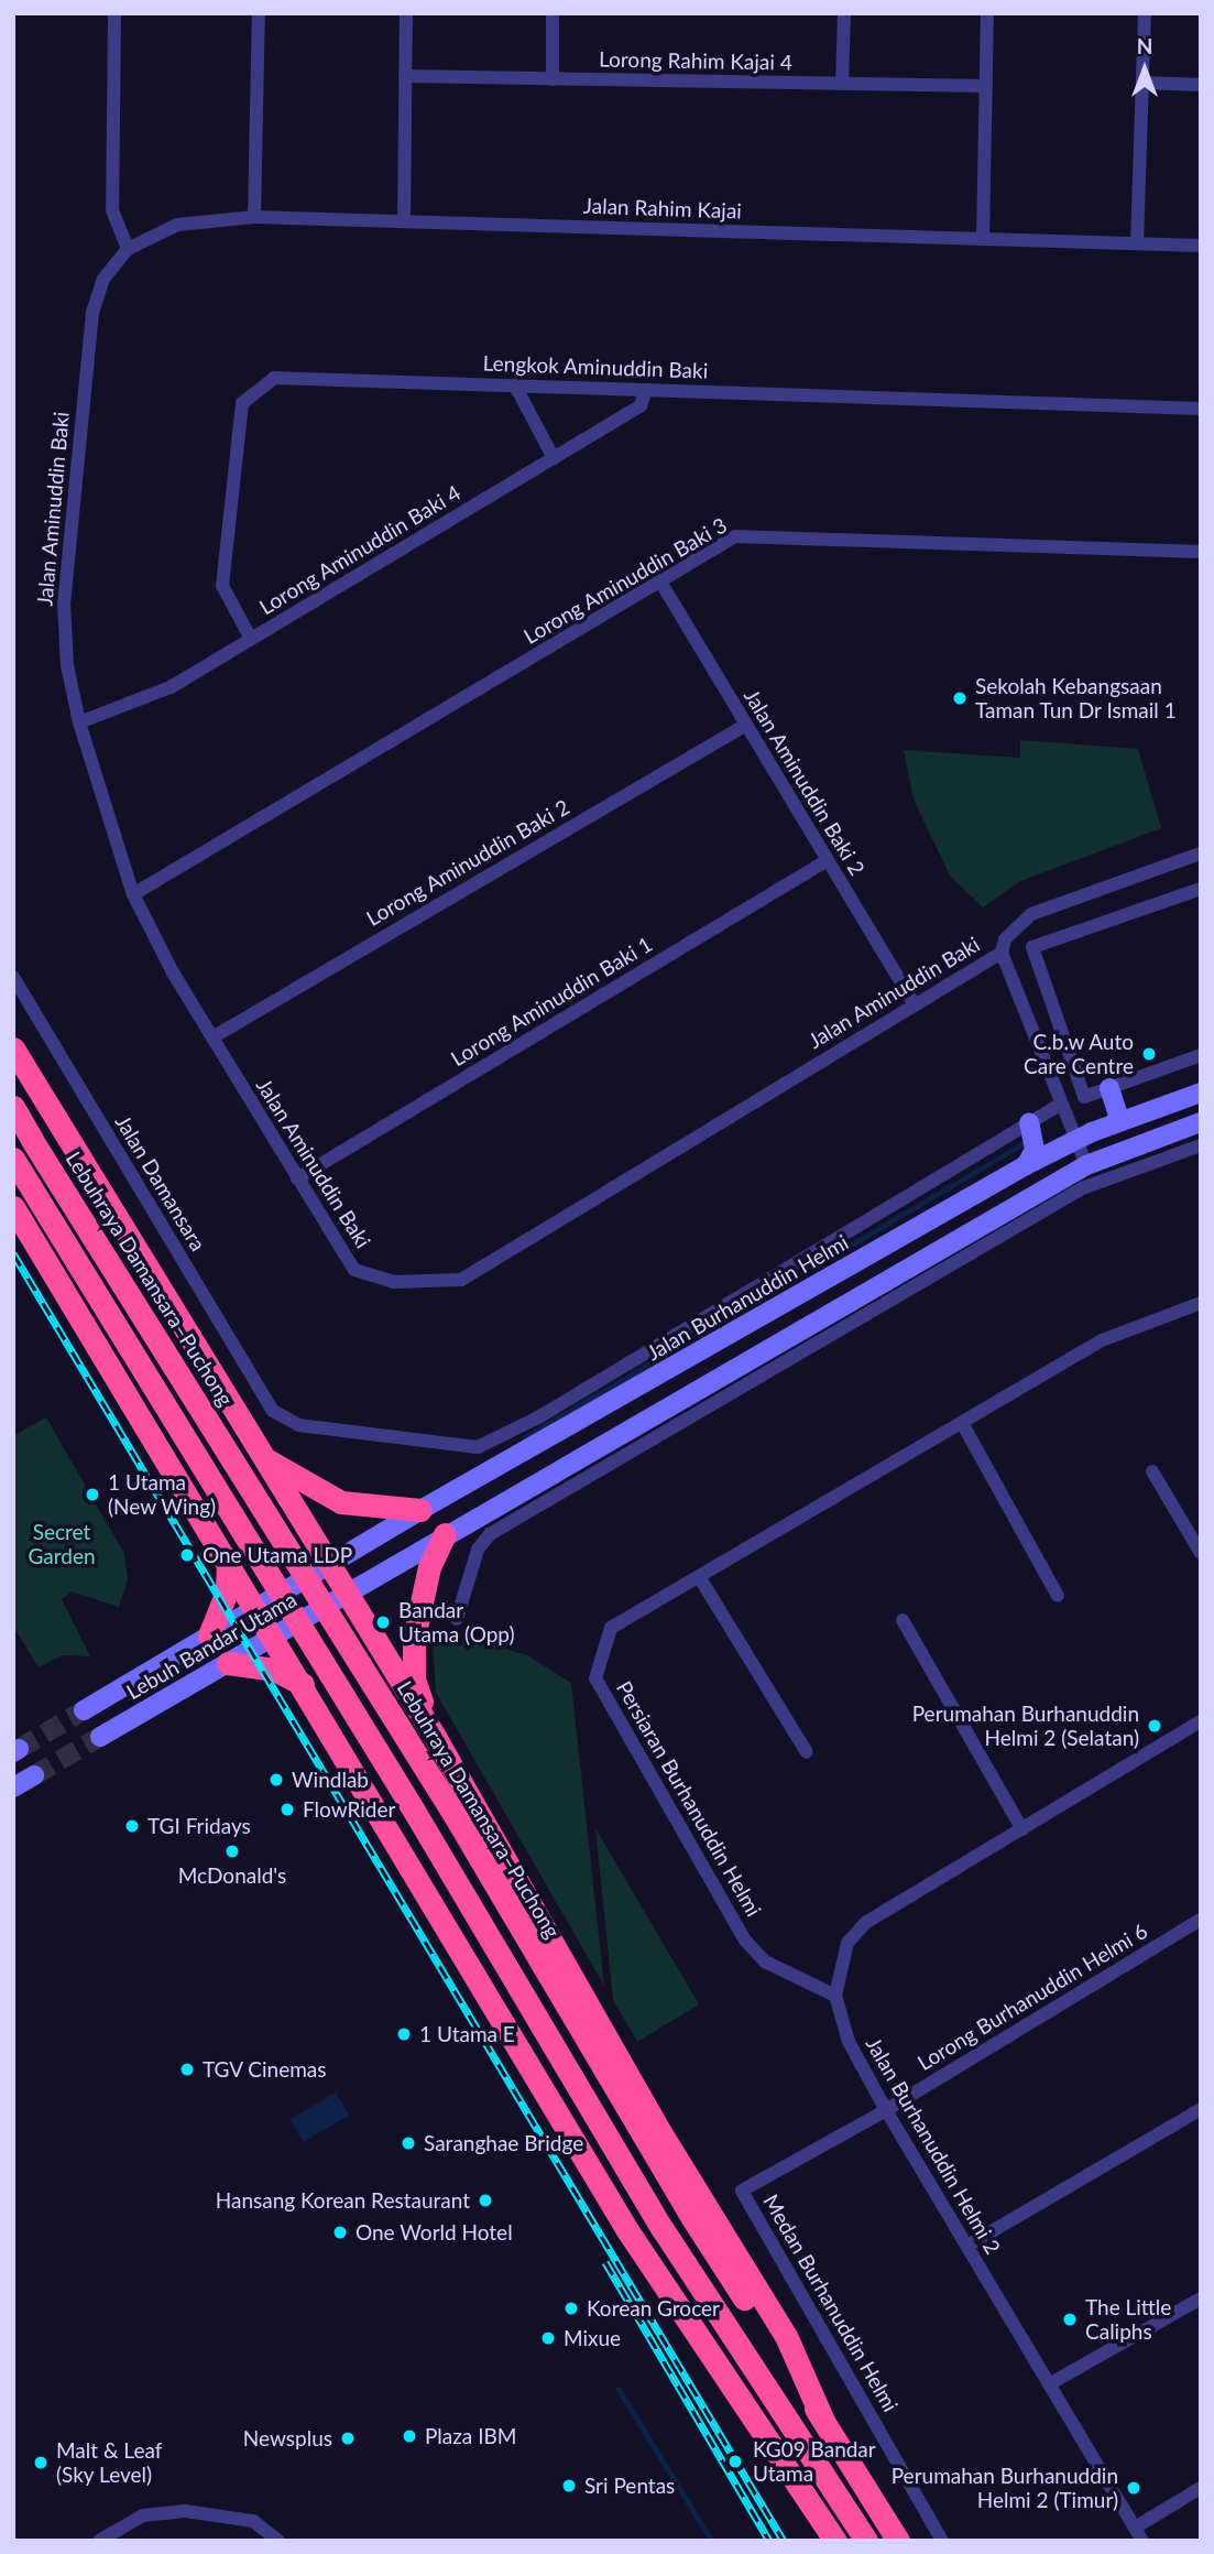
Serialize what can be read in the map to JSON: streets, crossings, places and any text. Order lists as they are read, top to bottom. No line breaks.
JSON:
{"streets":{"highway":["Lebuhraya Damansara–Puchong"],"main road":["Jalan Burhanuddin Helmi","Lebuh Bandar Utama"],"street":["Lorong Rahim Kajai 4","Jalan Rahim Kajai","Lengkok Aminuddin Baki","Jalan Aminuddin Baki","Lorong Aminuddin Baki 4","Lorong Aminuddin Baki 3","Jalan Aminuddin Baki 2","Lorong Aminuddin Baki 2","Lorong Aminuddin Baki 1","Jalan Damansara","Persiaran Burhanuddin Helmi","Lorong Burhanuddin Helmi 6","Jalan Burhanuddin Helmi 2","Medan Burhanuddin Helmi"]},"crossings":[["Jalan Rahim Kajai","Jalan Aminuddin Baki"],["Lengkok Aminuddin Baki","Lorong Aminuddin Baki 4"],["Jalan Aminuddin Baki","Lorong Aminuddin Baki 4"],["Jalan Aminuddin Baki","Lorong Aminuddin Baki 3"],["Jalan Aminuddin Baki","Jalan Aminuddin Baki 2"],["Jalan Aminuddin Baki","Lorong Aminuddin Baki 2"],["Jalan Aminuddin Baki","Lorong Aminuddin Baki 1"],["Lorong Aminuddin Baki 3","Jalan Aminuddin Baki 2"],["Jalan Aminuddin Baki 2","Lorong Aminuddin Baki 2"],["Jalan Aminuddin Baki 2","Lorong Aminuddin Baki 1"],["Jalan Damansara","Jalan Burhanuddin Helmi"],["Jalan Burhanuddin Helmi","Lebuh Bandar Utama"],["Persiaran Burhanuddin Helmi","Jalan Burhanuddin Helmi 2"],["Lorong Burhanuddin Helmi 6","Jalan Burhanuddin Helmi 2"],["Lorong Burhanuddin Helmi 6","Medan Burhanuddin Helmi"],["Jalan Burhanuddin Helmi 2","Medan Burhanuddin Helmi"]],"parks":["Secret Garden"],"places":["Sekolah Kebangsaan Taman Tun Dr Ismail 1","C.b.w Auto Care Centre","1 Utama (New Wing)","One Utama LDP","Bandar Utama (Opp)","Perumahan Burhanuddin Helmi 2 (Selatan)","Windlab","FlowRider","TGI Fridays","McDonald's","1 Utama E","TGV Cinemas","Saranghae Bridge","Hansang Korean Restaurant","One World Hotel","Korean Grocer","The Little Caliphs","Mixue","Plaza IBM","Newsplus","KG09 Bandar Utama","Malt & Leaf (Sky Level)","Sri Pentas","Perumahan Burhanuddin Helmi 2 (Timur)"],"north":"top"}
